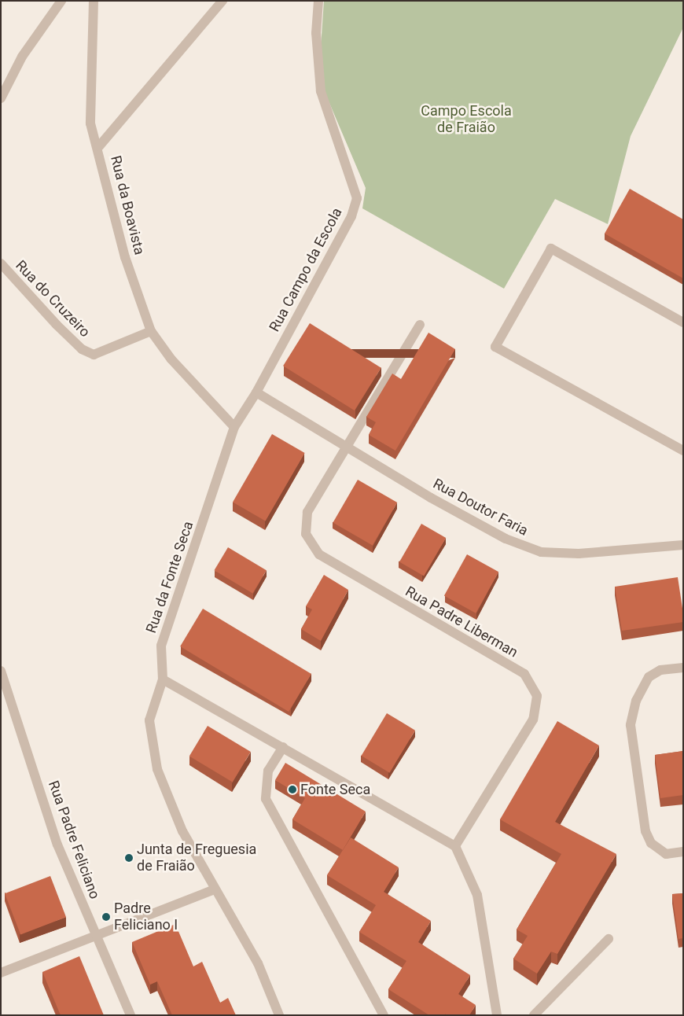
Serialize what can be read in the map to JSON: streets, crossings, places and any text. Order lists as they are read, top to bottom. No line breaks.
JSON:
{"streets":{"street":["Rua da Boavista","Rua Campo da Escola","Rua do Cruzeiro","Rua Doutor Faria","Rua da Fonte Seca","Rua Padre Liberman","Rua Padre Feliciano"]},"crossings":[["Rua da Boavista","Rua Campo da Escola"],["Rua da Boavista","Rua do Cruzeiro"],["Rua da Boavista","Rua da Fonte Seca"],["Rua Campo da Escola","Rua Doutor Faria"],["Rua Campo da Escola","Rua da Fonte Seca"],["Rua Doutor Faria","Rua Padre Liberman"]],"parks":["Campo Escola de Fraião"],"places":["Fonte Seca","Junta de Freguesia de Fraião","Padre Feliciano I"]}
